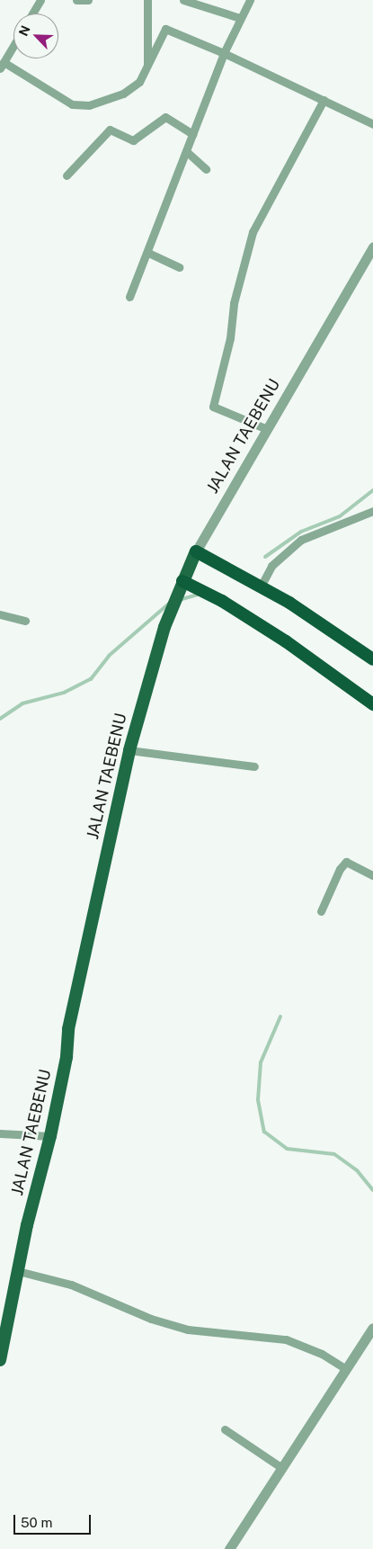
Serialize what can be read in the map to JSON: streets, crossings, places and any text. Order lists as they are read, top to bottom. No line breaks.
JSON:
{"streets":{"main road":["JALAN TAEBENU"]},"scale_bar":"50 m","north":"top left"}
